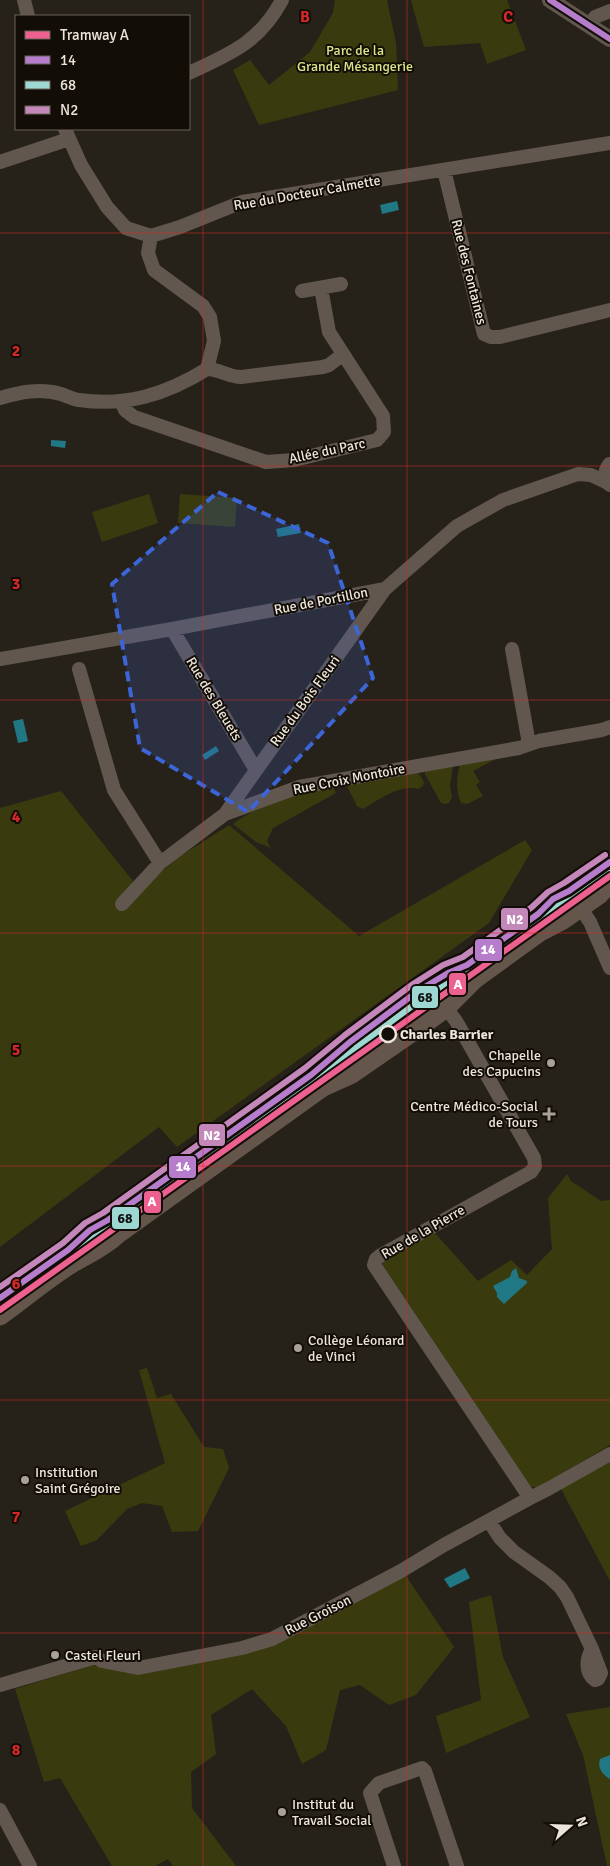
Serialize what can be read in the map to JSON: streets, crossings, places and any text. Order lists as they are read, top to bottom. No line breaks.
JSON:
{"streets":{"street":["Rue du Docteur Calmette","Rue des Fontaines","Allée du Parc","Rue de Portillon","Rue des Bleuets","Rue du Bois Fleuri","Rue Croix Montoire","Rue de la Pierre","Rue Groison"]},"crossings":[["Rue du Docteur Calmette","Rue des Fontaines"],["Rue de Portillon","Rue des Bleuets"],["Rue de Portillon","Rue du Bois Fleuri"],["Rue des Bleuets","Rue du Bois Fleuri"],["Rue du Bois Fleuri","Rue Croix Montoire"],["Rue de la Pierre","Rue Groison"]],"parks":["Parc de la Grande Mésangerie"],"places":{"other":["Charles Barrier","Chapelle des Capucins","Collège Léonard de Vinci","Institution Saint Grégoire","Castel Fleuri","Institut du Travail Social"],"health":["Centre Médico-Social de Tours"]},"lines":["transit line 14","transit line N2","transit line 68","tram line A"],"legend":["Tramway A","14","68","N2"],"north":"right","grid":{"columns":["B","C"],"rows":["2","3","4","5","6","7","8"]}}
